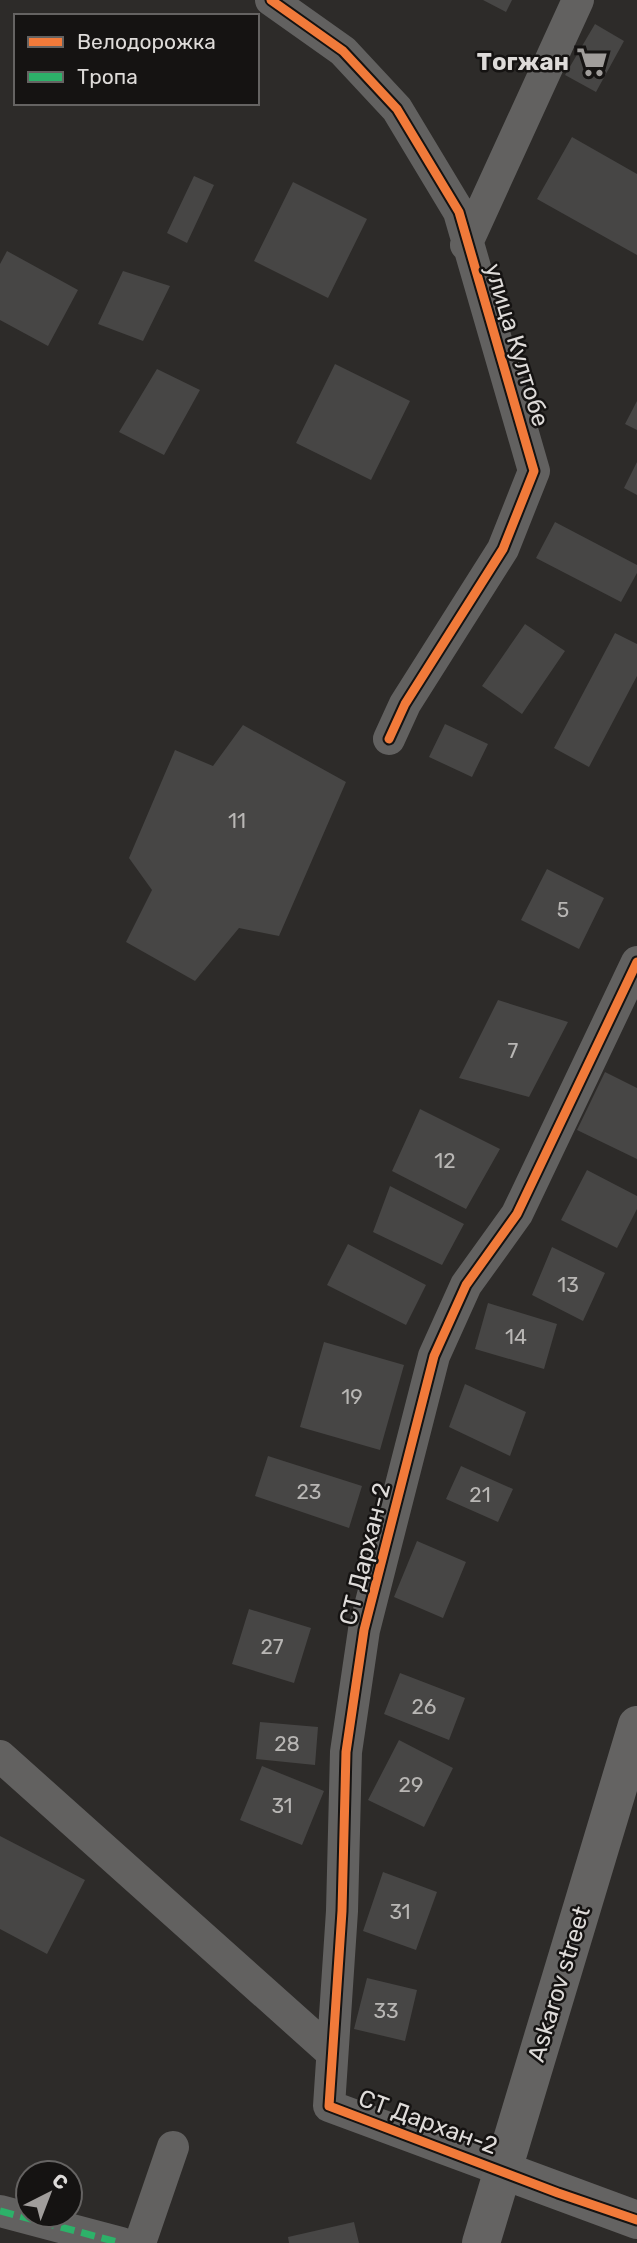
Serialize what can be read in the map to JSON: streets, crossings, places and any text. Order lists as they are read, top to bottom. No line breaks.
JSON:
{"streets":{"street":["улица Култобе","СТ Дархан-2","Askarov street"]},"crossings":[["СТ Дархан-2","Askarov street"]],"places":{"supermarket":["Тогжан"]},"house_numbers":["11","5","7","12","13","14","19","23","21","27","26","28","29","31","31","33"],"legend":["Велодорожка","Тропа"],"north":"top right"}
